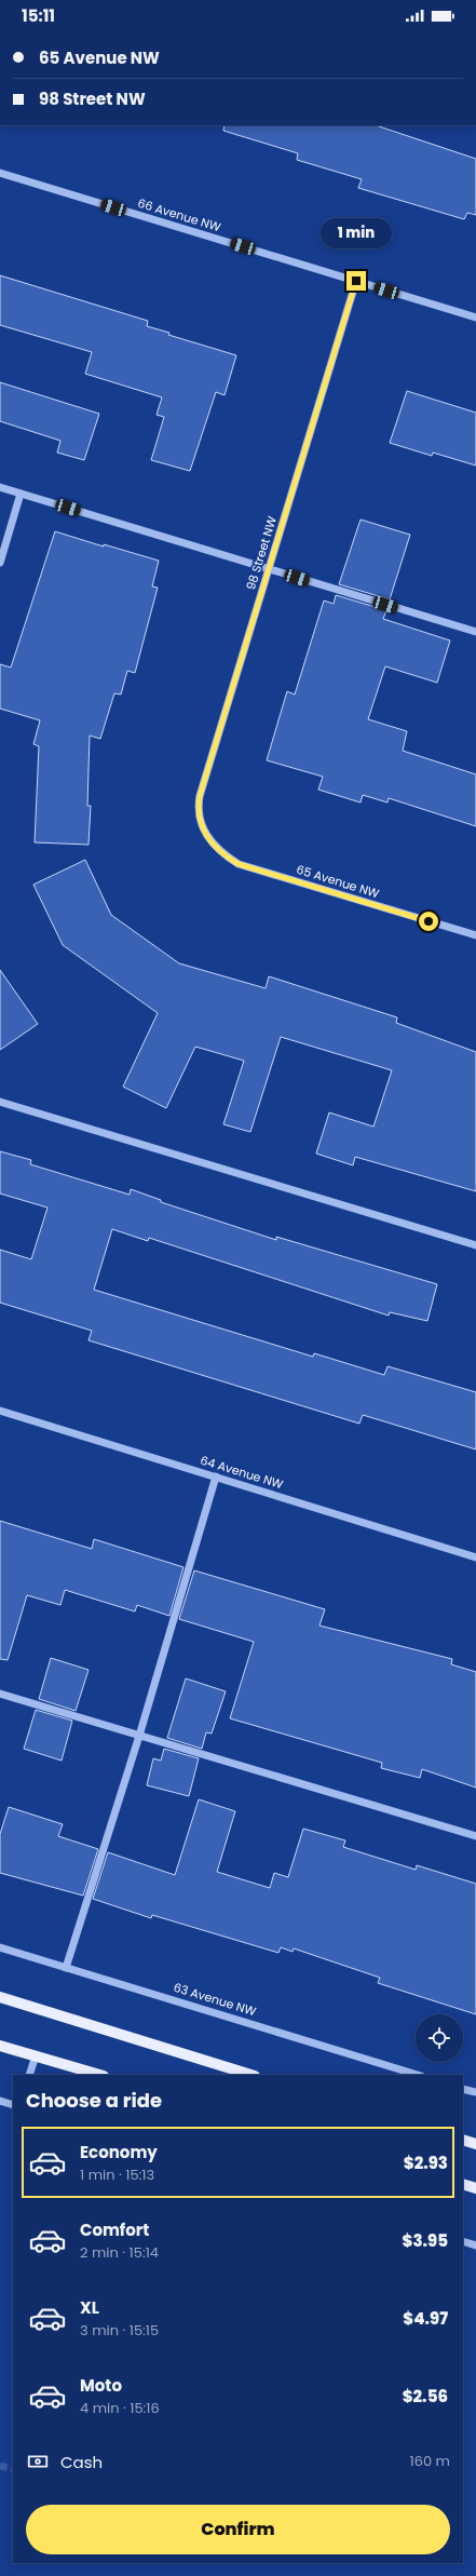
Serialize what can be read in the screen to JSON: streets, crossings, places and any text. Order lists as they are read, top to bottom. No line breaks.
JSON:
{"streets":{"street":["66 Avenue NW","98 Street NW","65 Avenue NW","64 Avenue NW","63 Avenue NW"]},"crossings":[["66 Avenue NW","98 Street NW"],["98 Street NW","65 Avenue NW"]],"page":{"status":"15:11","banner":["65 Avenue NW","98 Street NW"],"bubble":"1 min","heading":"Choose a ride","list":[{"name":"Economy","note":"1 min · 15:13","value":"$2.93"},{"name":"Comfort","note":"2 min · 15:14","value":"$3.95"},{"name":"XL","note":"3 min · 15:15","value":"$4.97"},{"name":"Moto","note":"4 min · 15:16","value":"$2.56"}],"pay":["Cash","160 m"],"buttons":"Confirm"}}
